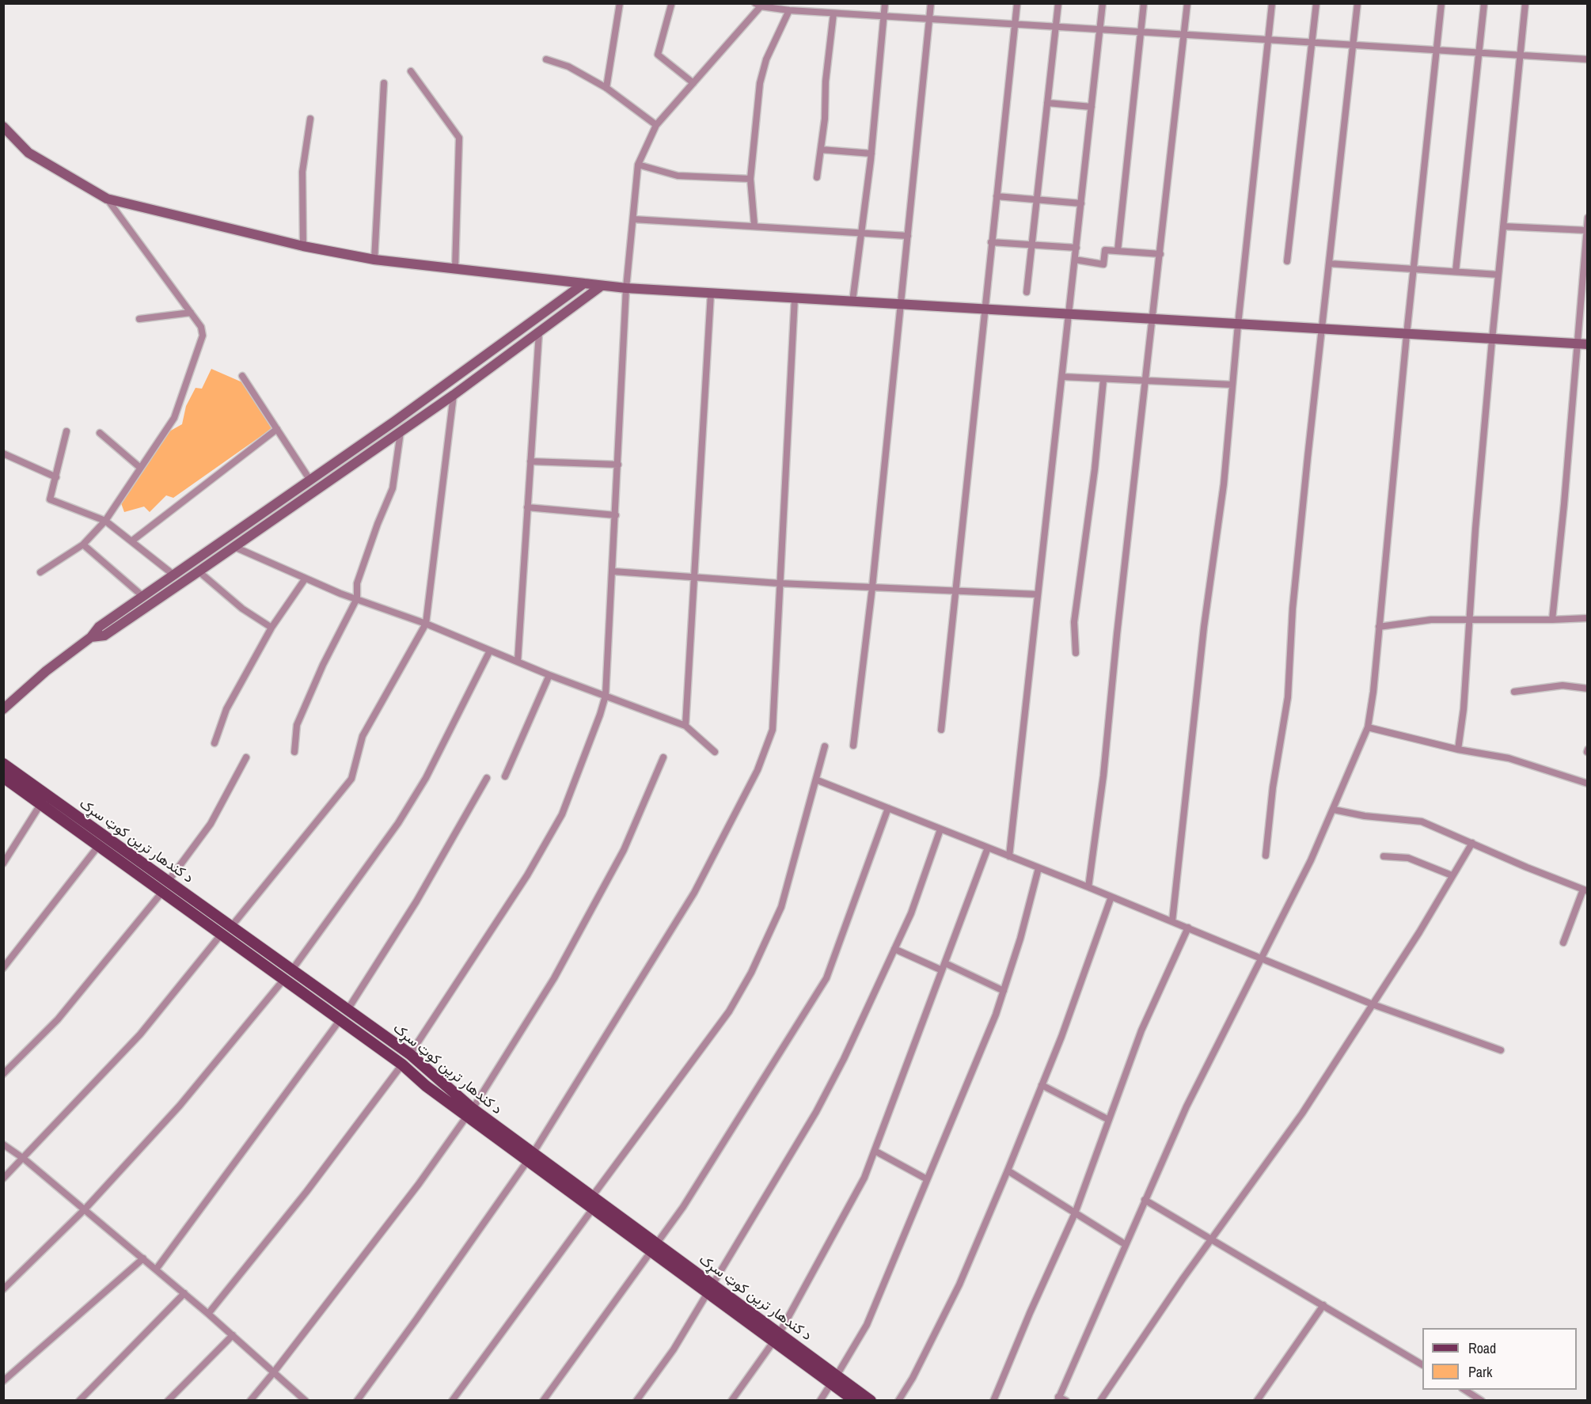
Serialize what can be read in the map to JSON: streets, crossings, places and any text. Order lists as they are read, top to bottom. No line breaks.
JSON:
{"streets":{"main road":["د کندهار ترين کوټ سړک"]},"legend":["Road","Park"]}
